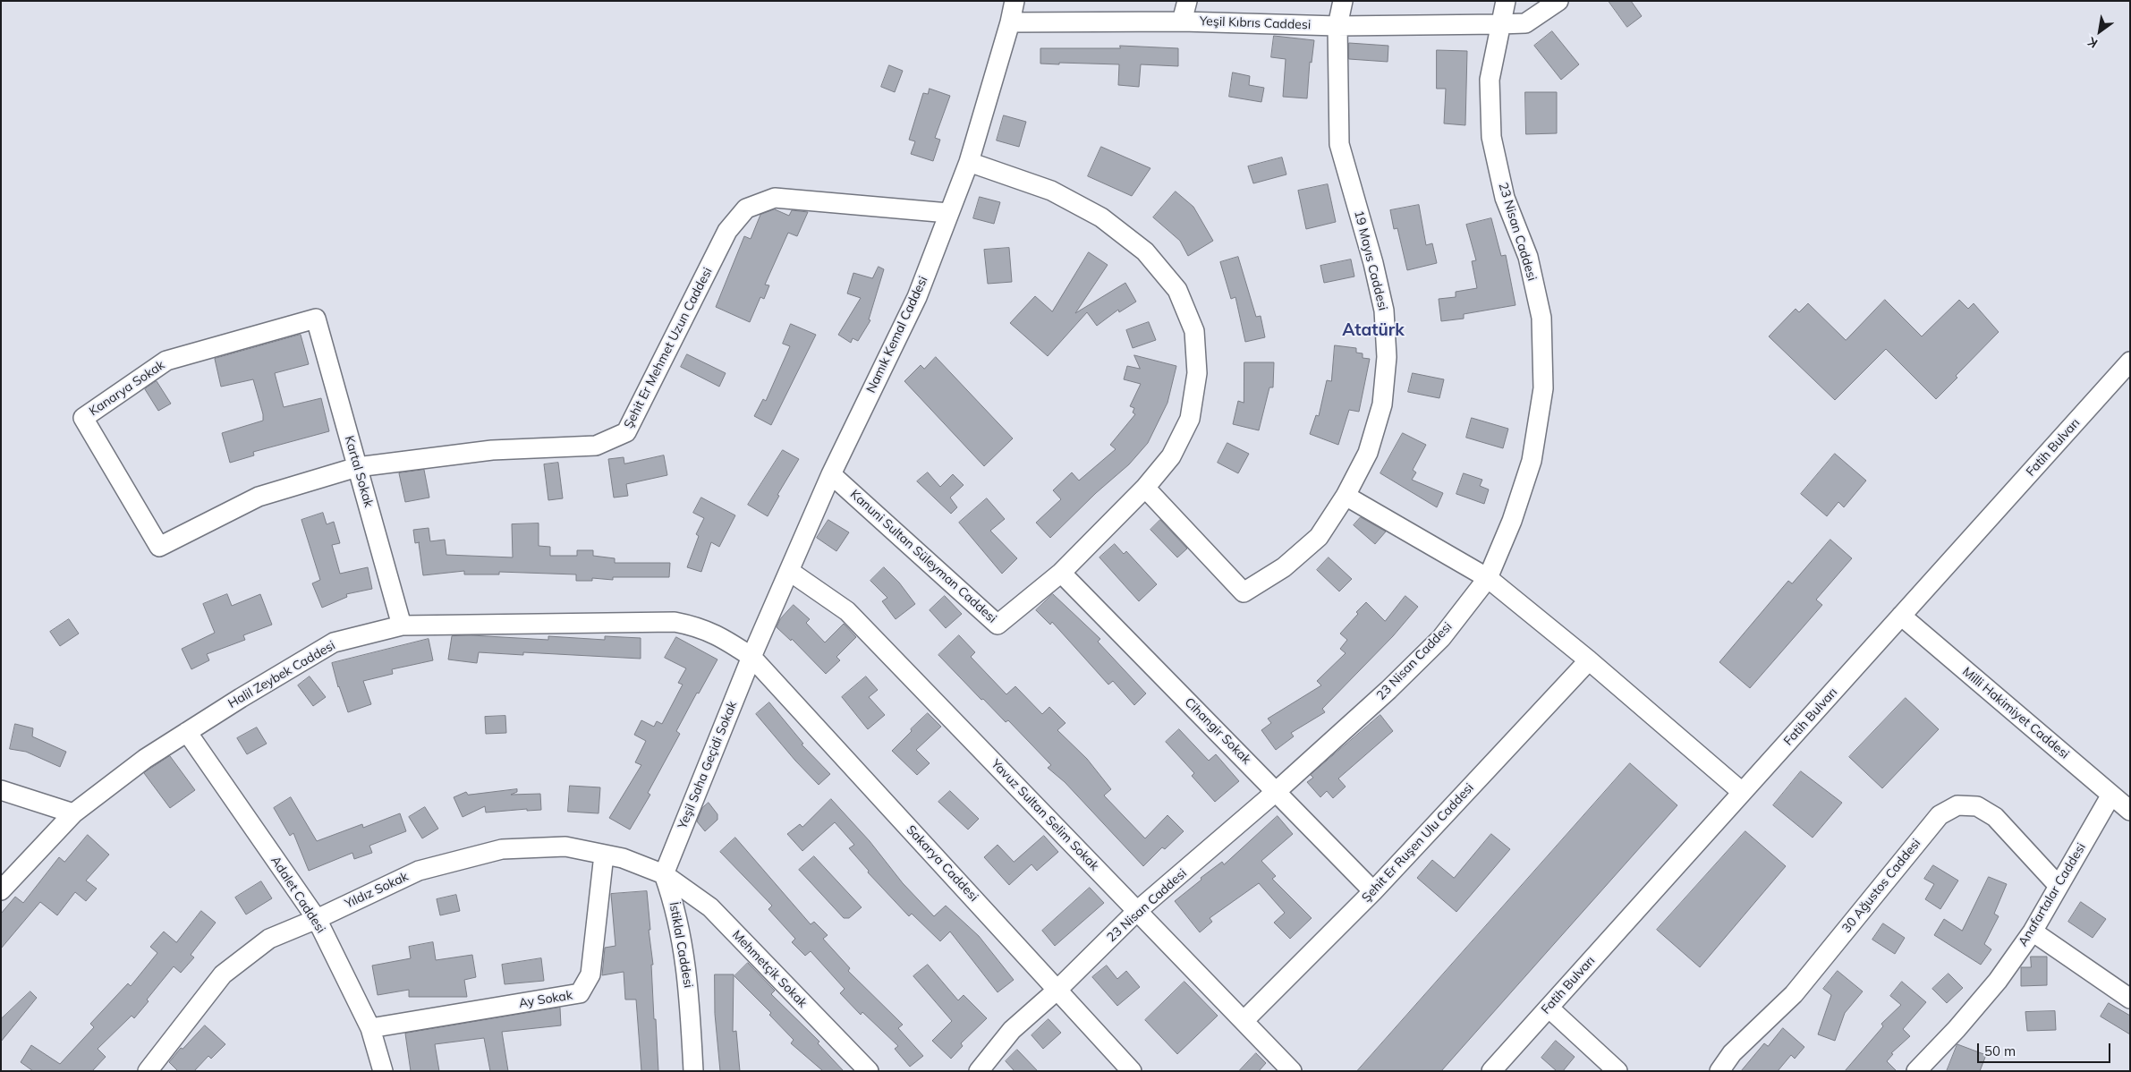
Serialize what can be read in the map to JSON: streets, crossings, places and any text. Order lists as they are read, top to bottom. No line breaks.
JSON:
{"streets":{"street":["Yeşil Kıbrıs Caddesi","23 Nisan Caddesi","19 Mayıs Caddesi","Namık Kemal Caddesi","Şehit Er Mehmet Uzun Caddesi","Kanarya Sokak","Fatih Bulvarı","Kartal Sokak","Kanuni Sultan Süleyman Caddesi","Halil Zeybek Caddesi","Milli Hakimiyet Caddesi","Cihangir Sokak","Yeşil Saha Geçidi Sokak","Yavuz Sultan Selim Sokak","Şehit Er Ruşen Ulu Caddesi","Sakarya Caddesi","30 Ağustos Caddesi","Yıldız Sokak","Adalet Caddesi","Anafartalar Caddesi","İstiklal Caddesi","Mehmetçik Sokak","Ay Sokak"]},"crossings":[["Yeşil Kıbrıs Caddesi","23 Nisan Caddesi"],["Yeşil Kıbrıs Caddesi","19 Mayıs Caddesi"],["Yeşil Kıbrıs Caddesi","Namık Kemal Caddesi"],["23 Nisan Caddesi","Cihangir Sokak"],["23 Nisan Caddesi","Yavuz Sultan Selim Sokak"],["23 Nisan Caddesi","Sakarya Caddesi"],["19 Mayıs Caddesi","Kanuni Sultan Süleyman Caddesi"],["Namık Kemal Caddesi","Şehit Er Mehmet Uzun Caddesi"],["Namık Kemal Caddesi","Kanuni Sultan Süleyman Caddesi"],["Namık Kemal Caddesi","Halil Zeybek Caddesi"],["Namık Kemal Caddesi","Yeşil Saha Geçidi Sokak"],["Namık Kemal Caddesi","Yavuz Sultan Selim Sokak"],["Namık Kemal Caddesi","Sakarya Caddesi"],["Şehit Er Mehmet Uzun Caddesi","Kanarya Sokak"],["Şehit Er Mehmet Uzun Caddesi","Kartal Sokak"],["Kanarya Sokak","Kartal Sokak"],["Fatih Bulvarı","Milli Hakimiyet Caddesi"],["Kartal Sokak","Halil Zeybek Caddesi"],["Kanuni Sultan Süleyman Caddesi","Cihangir Sokak"],["Halil Zeybek Caddesi","Yeşil Saha Geçidi Sokak"],["Halil Zeybek Caddesi","Sakarya Caddesi"],["Halil Zeybek Caddesi","Adalet Caddesi"],["Milli Hakimiyet Caddesi","Anafartalar Caddesi"],["Cihangir Sokak","Şehit Er Ruşen Ulu Caddesi"],["Yeşil Saha Geçidi Sokak","Sakarya Caddesi"],["Yeşil Saha Geçidi Sokak","Yıldız Sokak"],["Yeşil Saha Geçidi Sokak","İstiklal Caddesi"],["Yeşil Saha Geçidi Sokak","Mehmetçik Sokak"],["Yavuz Sultan Selim Sokak","Şehit Er Ruşen Ulu Caddesi"],["30 Ağustos Caddesi","Anafartalar Caddesi"],["Yıldız Sokak","Adalet Caddesi"],["Yıldız Sokak","İstiklal Caddesi"],["Yıldız Sokak","Mehmetçik Sokak"],["Yıldız Sokak","Ay Sokak"],["Adalet Caddesi","Ay Sokak"],["İstiklal Caddesi","Mehmetçik Sokak"]],"districts":["Atatürk"],"scale_bar":"50 m","north":"bottom left"}
